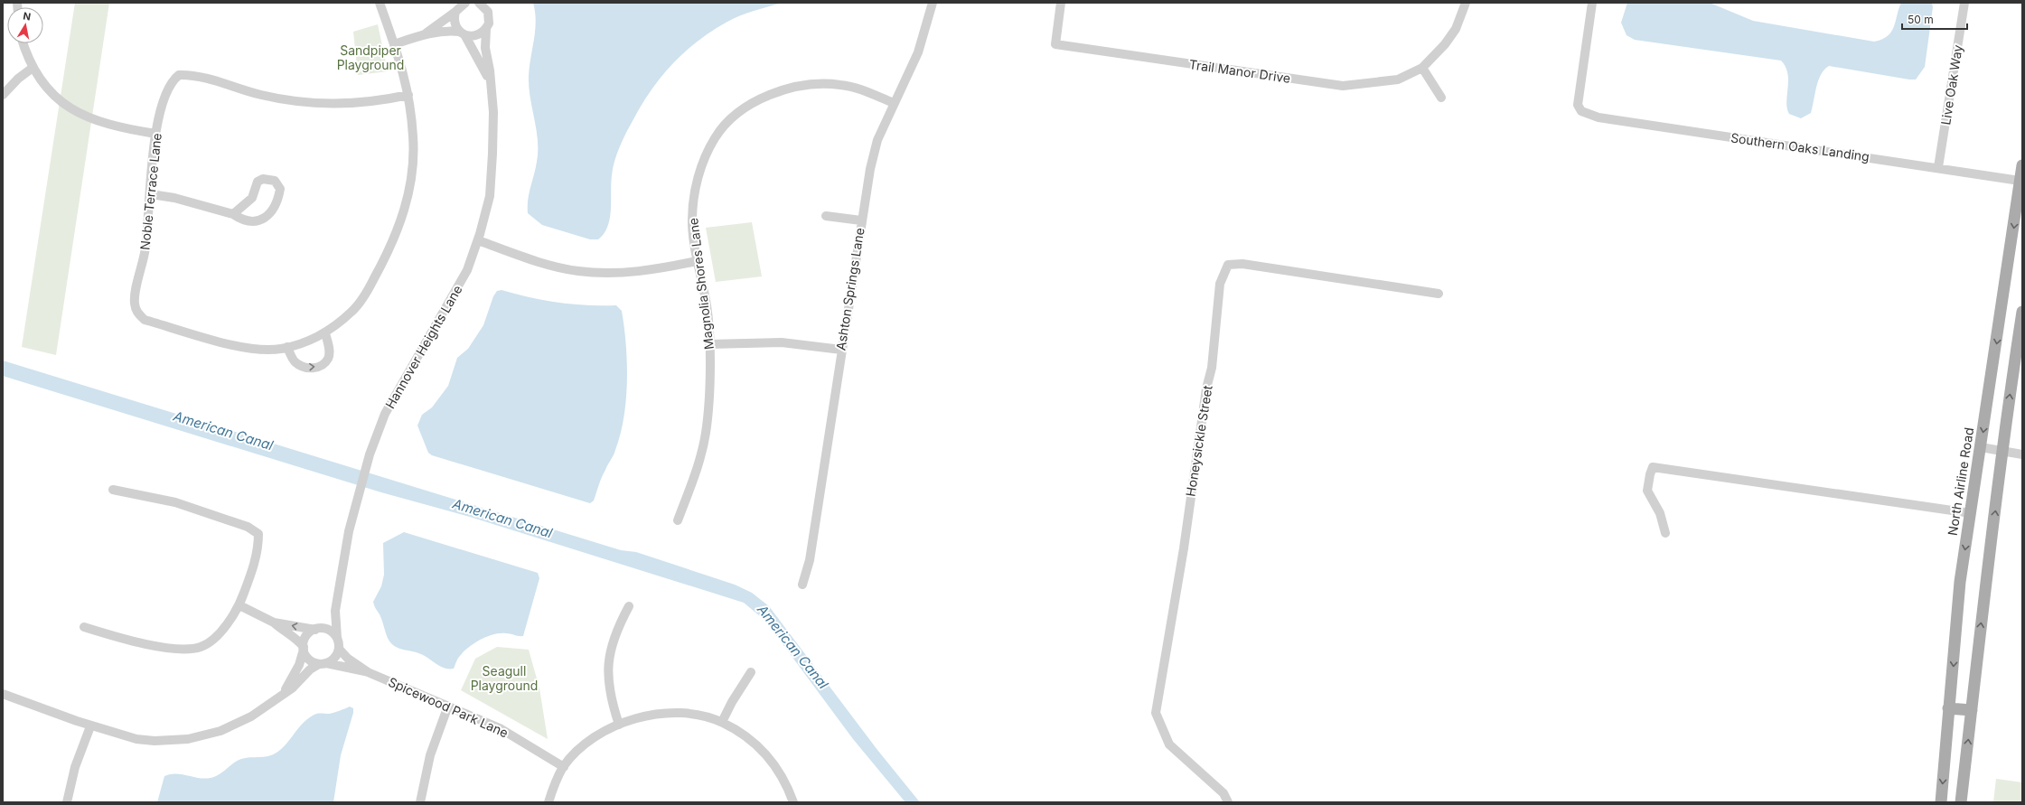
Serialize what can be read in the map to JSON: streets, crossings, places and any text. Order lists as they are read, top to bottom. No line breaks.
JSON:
{"streets":{"main road":["North Airline Road"],"street":["Trail Manor Drive","Live Oak Way","Southern Oaks Landing","Noble Terrace Lane","Magnolia Shores Lane","Ashton Springs Lane","Hannover Heights Lane","Honeysickle Street","Spicewood Park Lane"]},"crossings":[["Live Oak Way","Southern Oaks Landing"],["Southern Oaks Landing","North Airline Road"],["Magnolia Shores Lane","Ashton Springs Lane"],["Hannover Heights Lane","Spicewood Park Lane"]],"water":["American Canal"],"parks":["Sandpiper Playground","Seagull Playground"],"scale_bar":"50 m","north":"top"}
